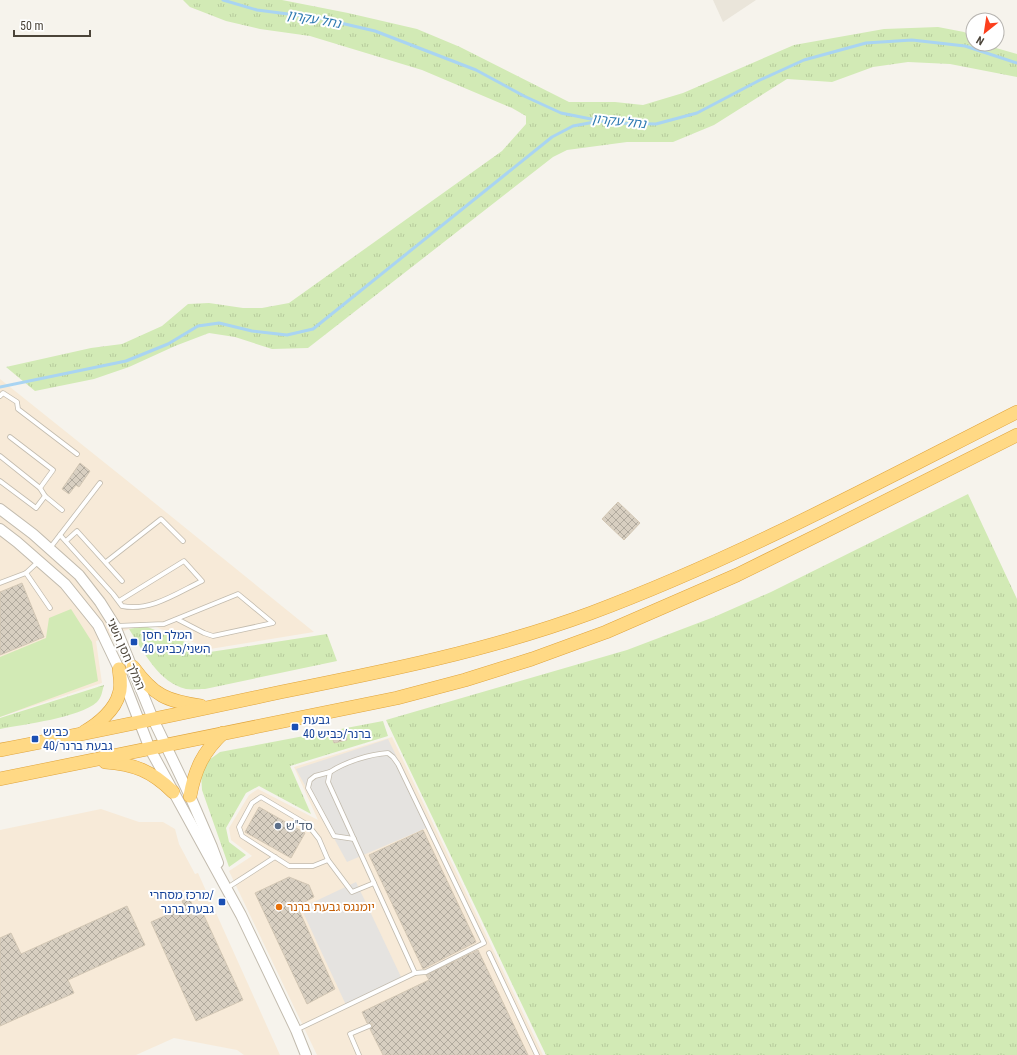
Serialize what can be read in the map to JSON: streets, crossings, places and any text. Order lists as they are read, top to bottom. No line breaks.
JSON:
{"streets":{"street":["המלך חסן השני"]},"water":["נחל עקרון"],"places":{"transit":["המלך חסן השני/כביש 40","גבעת ברנר/כביש 40","כביש 40/גבעת ברנר","מרכז מסחרי/ גבעת ברנר"],"other":["סד\"ש","יומנגס גבעת ברנר"]},"scale_bar":"50 m","north":"bottom left"}
